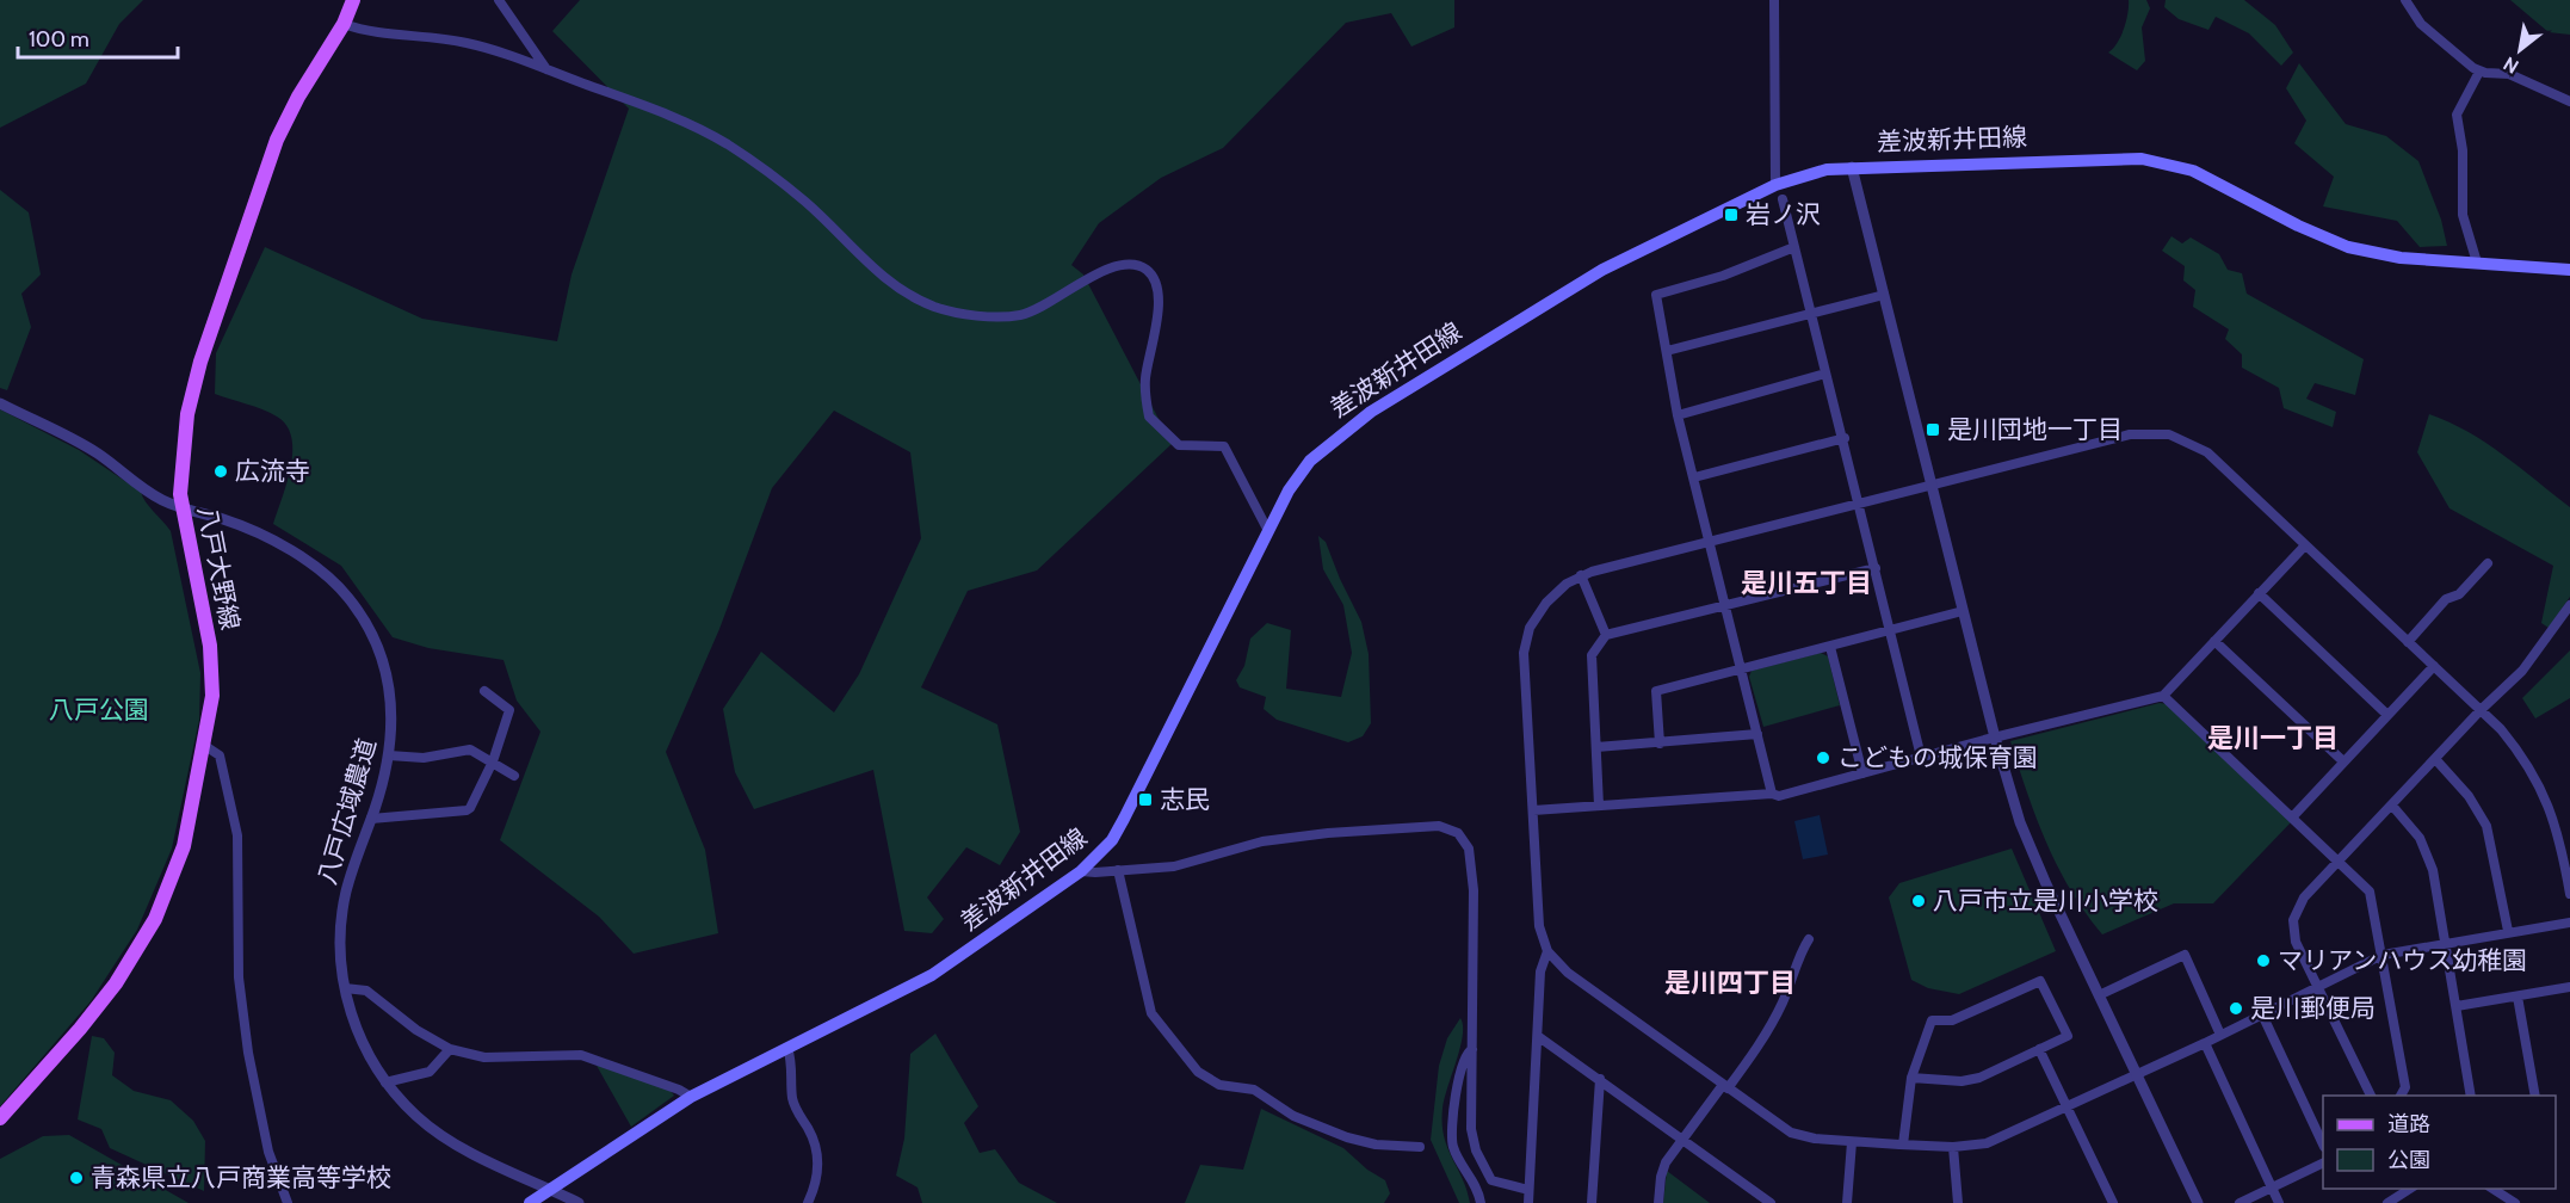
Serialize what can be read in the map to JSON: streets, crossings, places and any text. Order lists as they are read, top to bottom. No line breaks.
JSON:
{"streets":{"main road":["差波新井田線","八戸大野線"],"street":["八戸広域農道"]},"crossings":[["差波新井田線","八戸広域農道"],["八戸大野線","八戸広域農道"]],"districts":["是川五丁目","是川一丁目","是川四丁目"],"parks":["八戸公園"],"places":{"transit":["岩ノ沢","是川団地一丁目","志民"],"other":["広流寺","こどもの城保育園","八戸市立是川小学校","マリアンハウス幼稚園","是川郵便局","青森県立八戸商業高等学校"]},"legend":["道路","公園"],"scale_bar":"100 m","north":"bottom left"}
